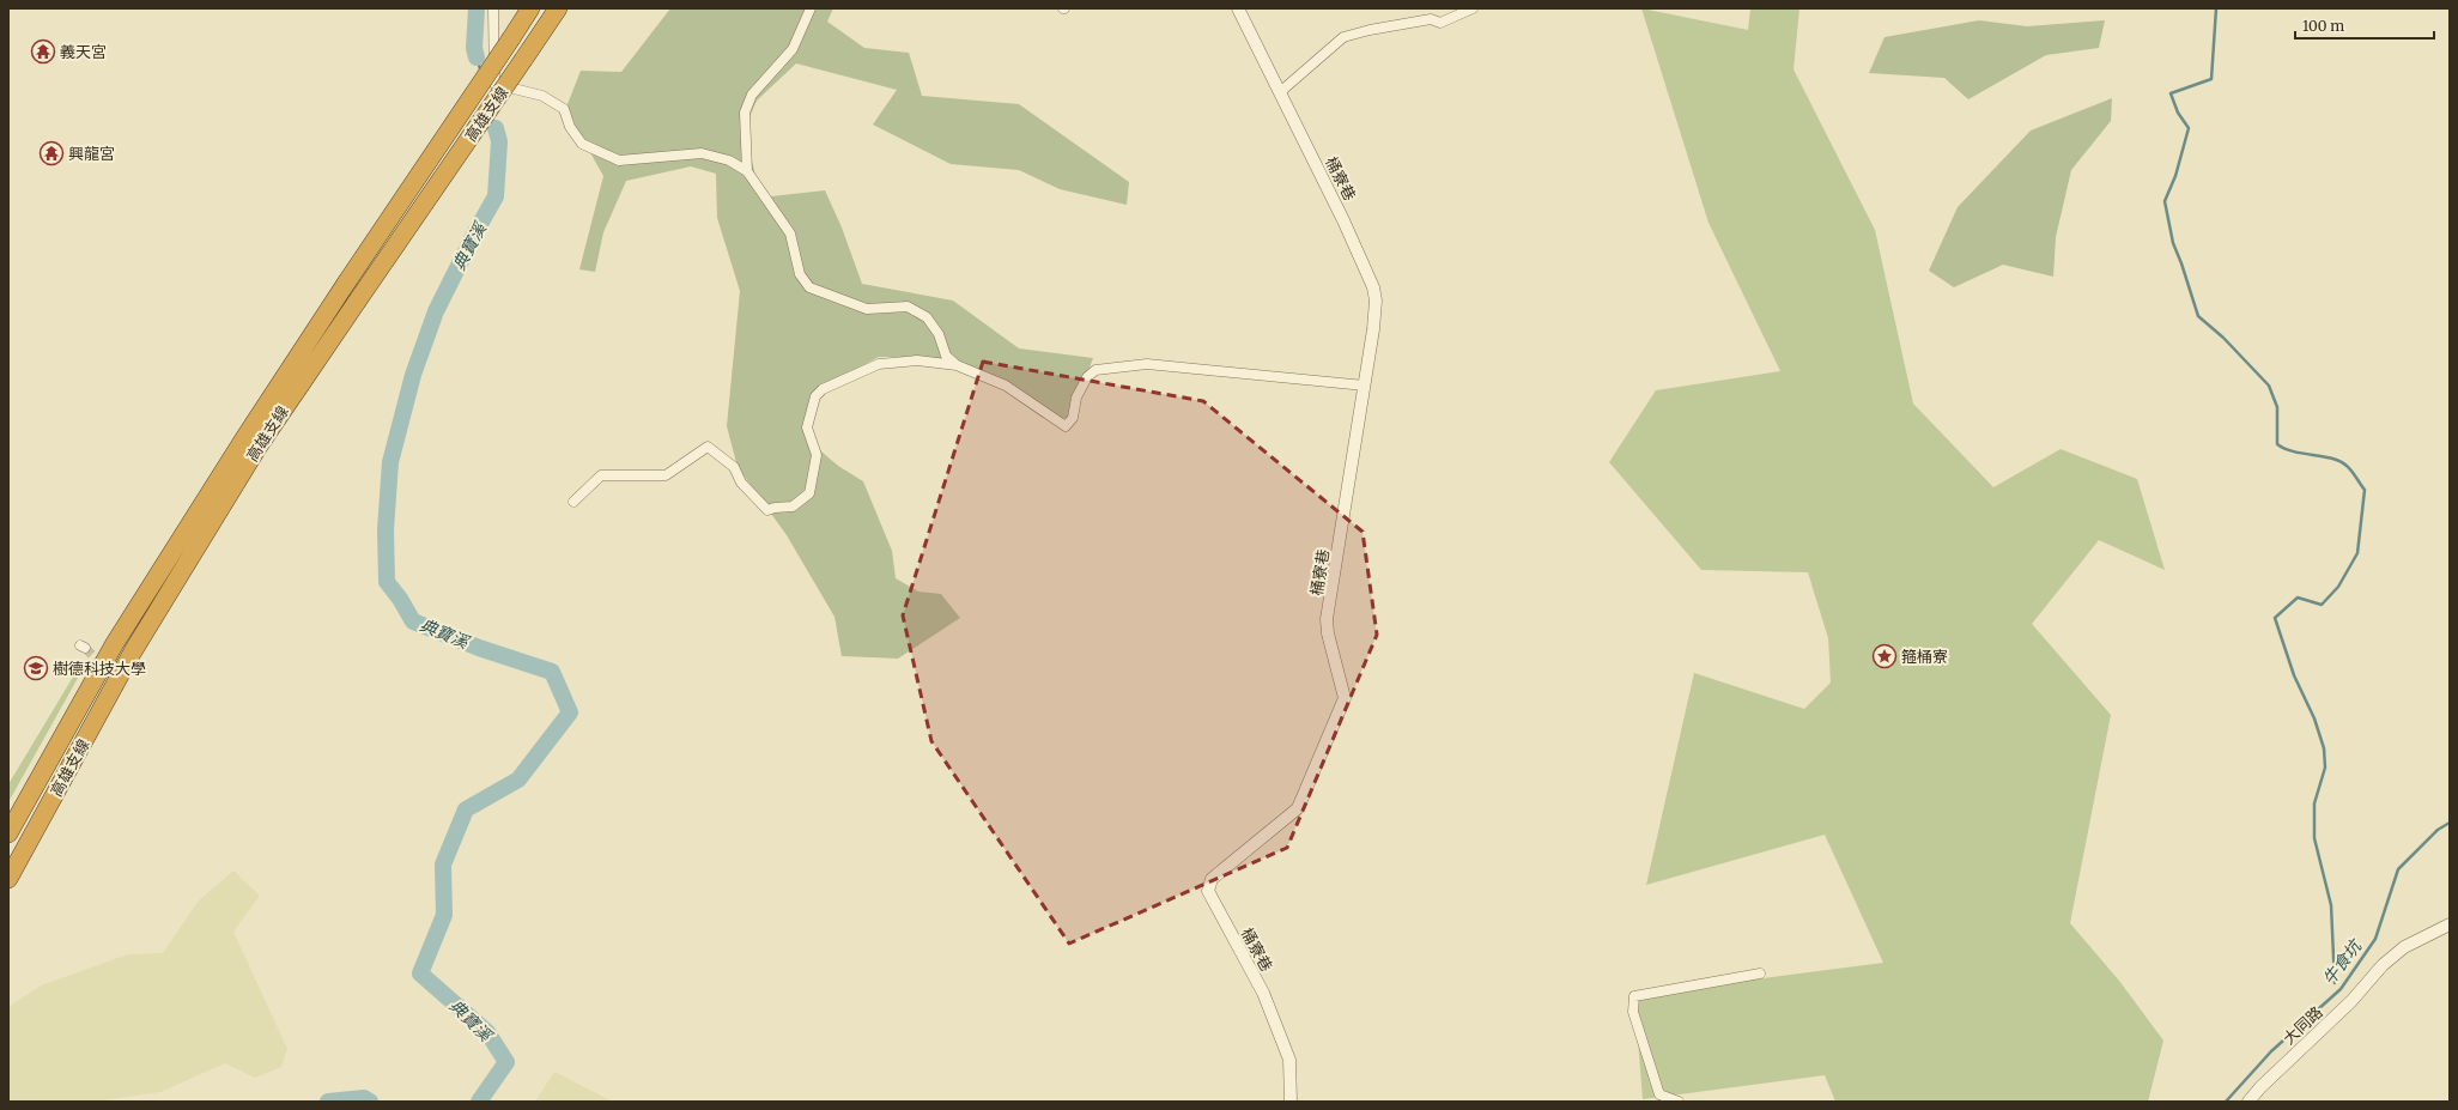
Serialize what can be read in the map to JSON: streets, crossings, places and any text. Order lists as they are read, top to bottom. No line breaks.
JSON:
{"streets":{"highway":["高雄支線"],"street":["桶寮巷","大同路"]},"water":["典寶溪","牛食坑"],"places":{"temple":["義天宮","興龍宮"],"place":["箍桶寮"],"school or university":["樹德科技大學"]},"scale_bar":"100 m"}
